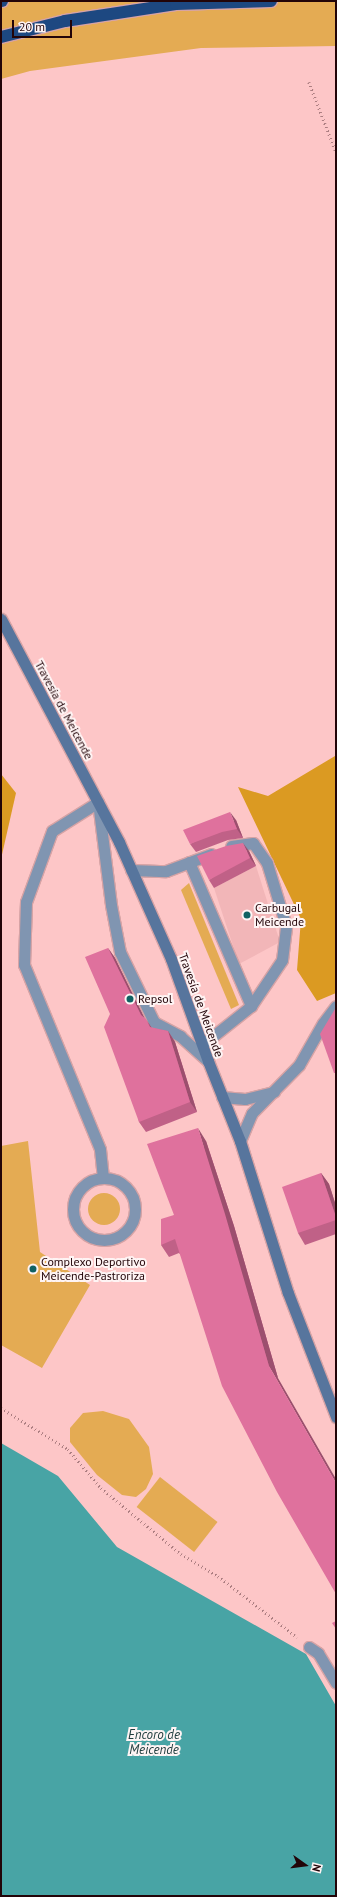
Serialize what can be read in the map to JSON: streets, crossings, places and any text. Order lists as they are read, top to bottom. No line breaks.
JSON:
{"streets":{"main road":["Travesía de Meicende"]},"water":["Encoro de Meicende"],"places":["Carbugal Meicende","Repsol","Complexo Deportivo Meicende-Pastroriza"],"scale_bar":"20 m","north":"right"}
